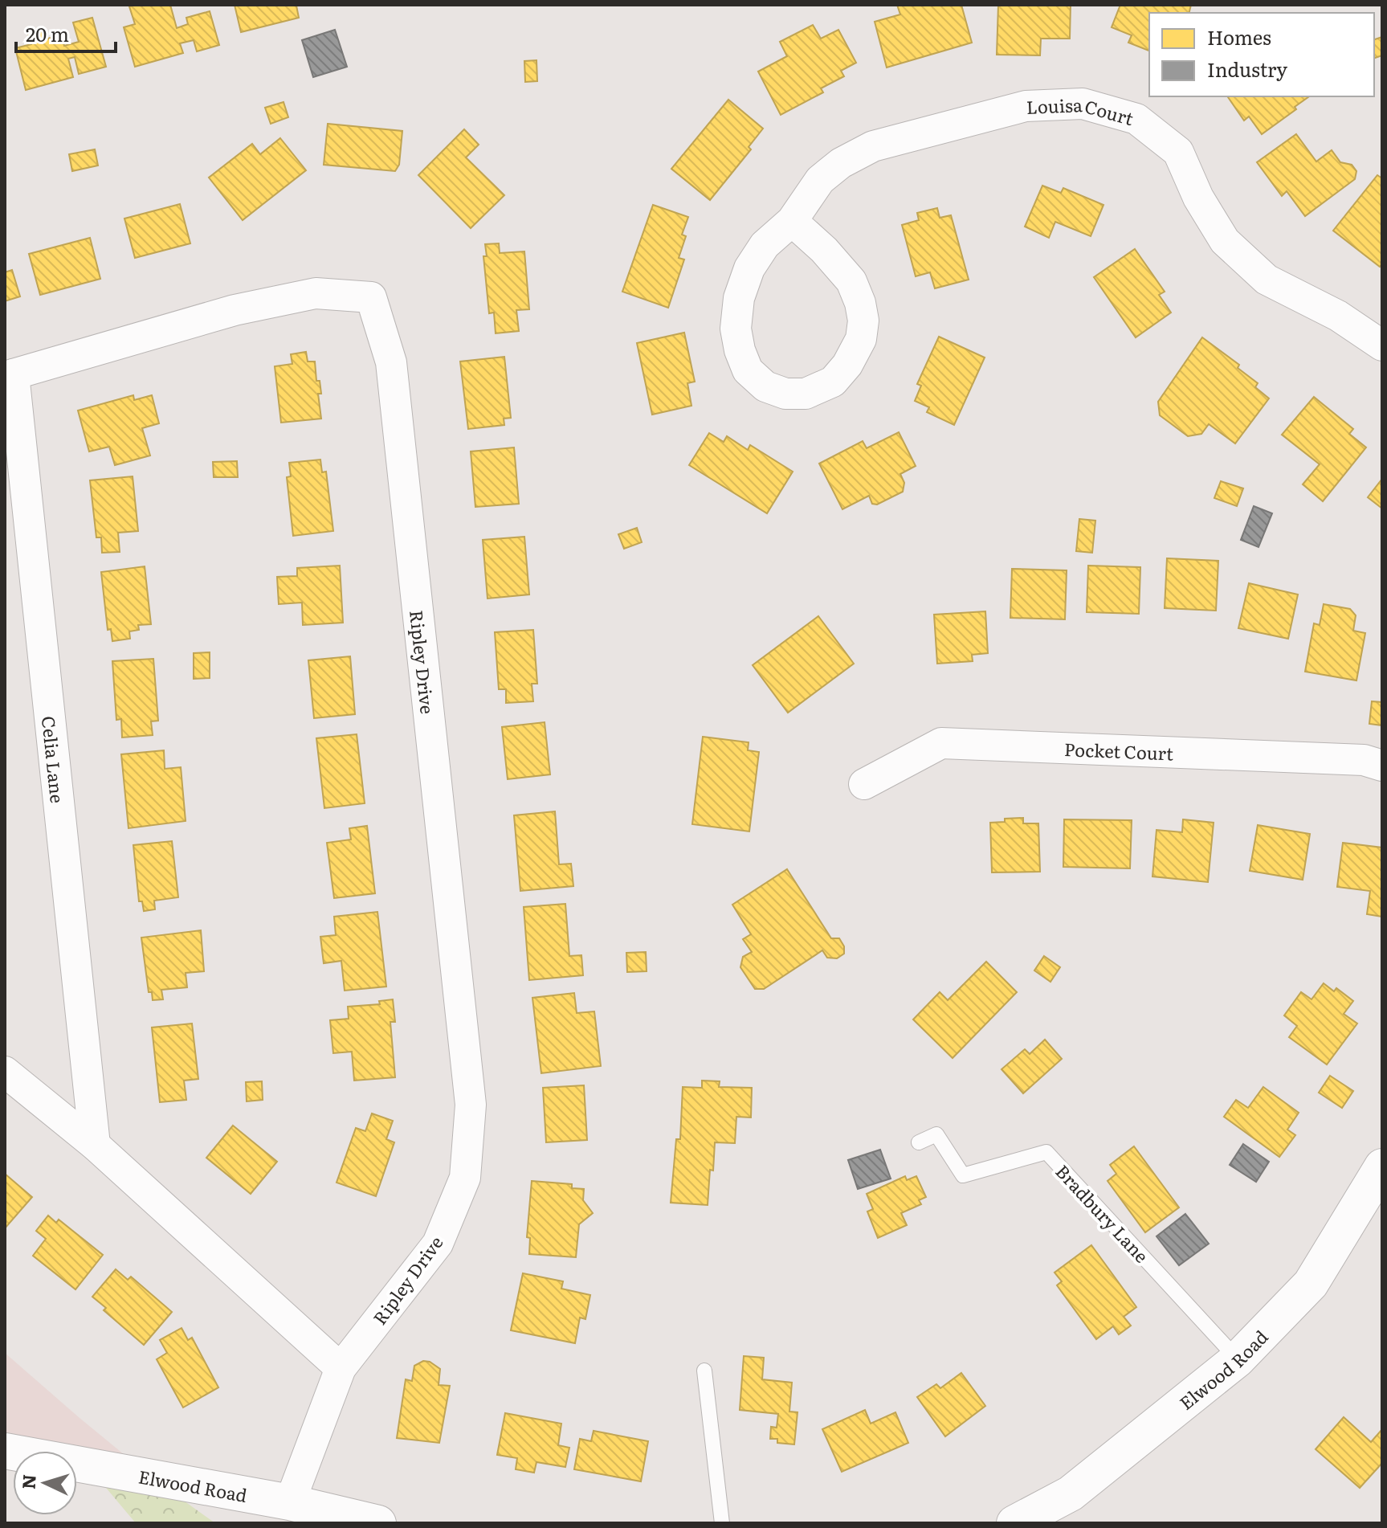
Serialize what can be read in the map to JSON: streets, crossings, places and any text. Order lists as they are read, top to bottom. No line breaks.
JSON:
{"streets":{"main road":["Elwood Road"],"street":["Louisa Court","Ripley Drive","Pocket Court","Celia Lane"],"lane":["Bradbury Lane"]},"crossings":[["Ripley Drive","Celia Lane"],["Ripley Drive","Elwood Road"],["Bradbury Lane","Elwood Road"]],"legend":["Homes","Industry"],"scale_bar":"20 m","north":"left"}
